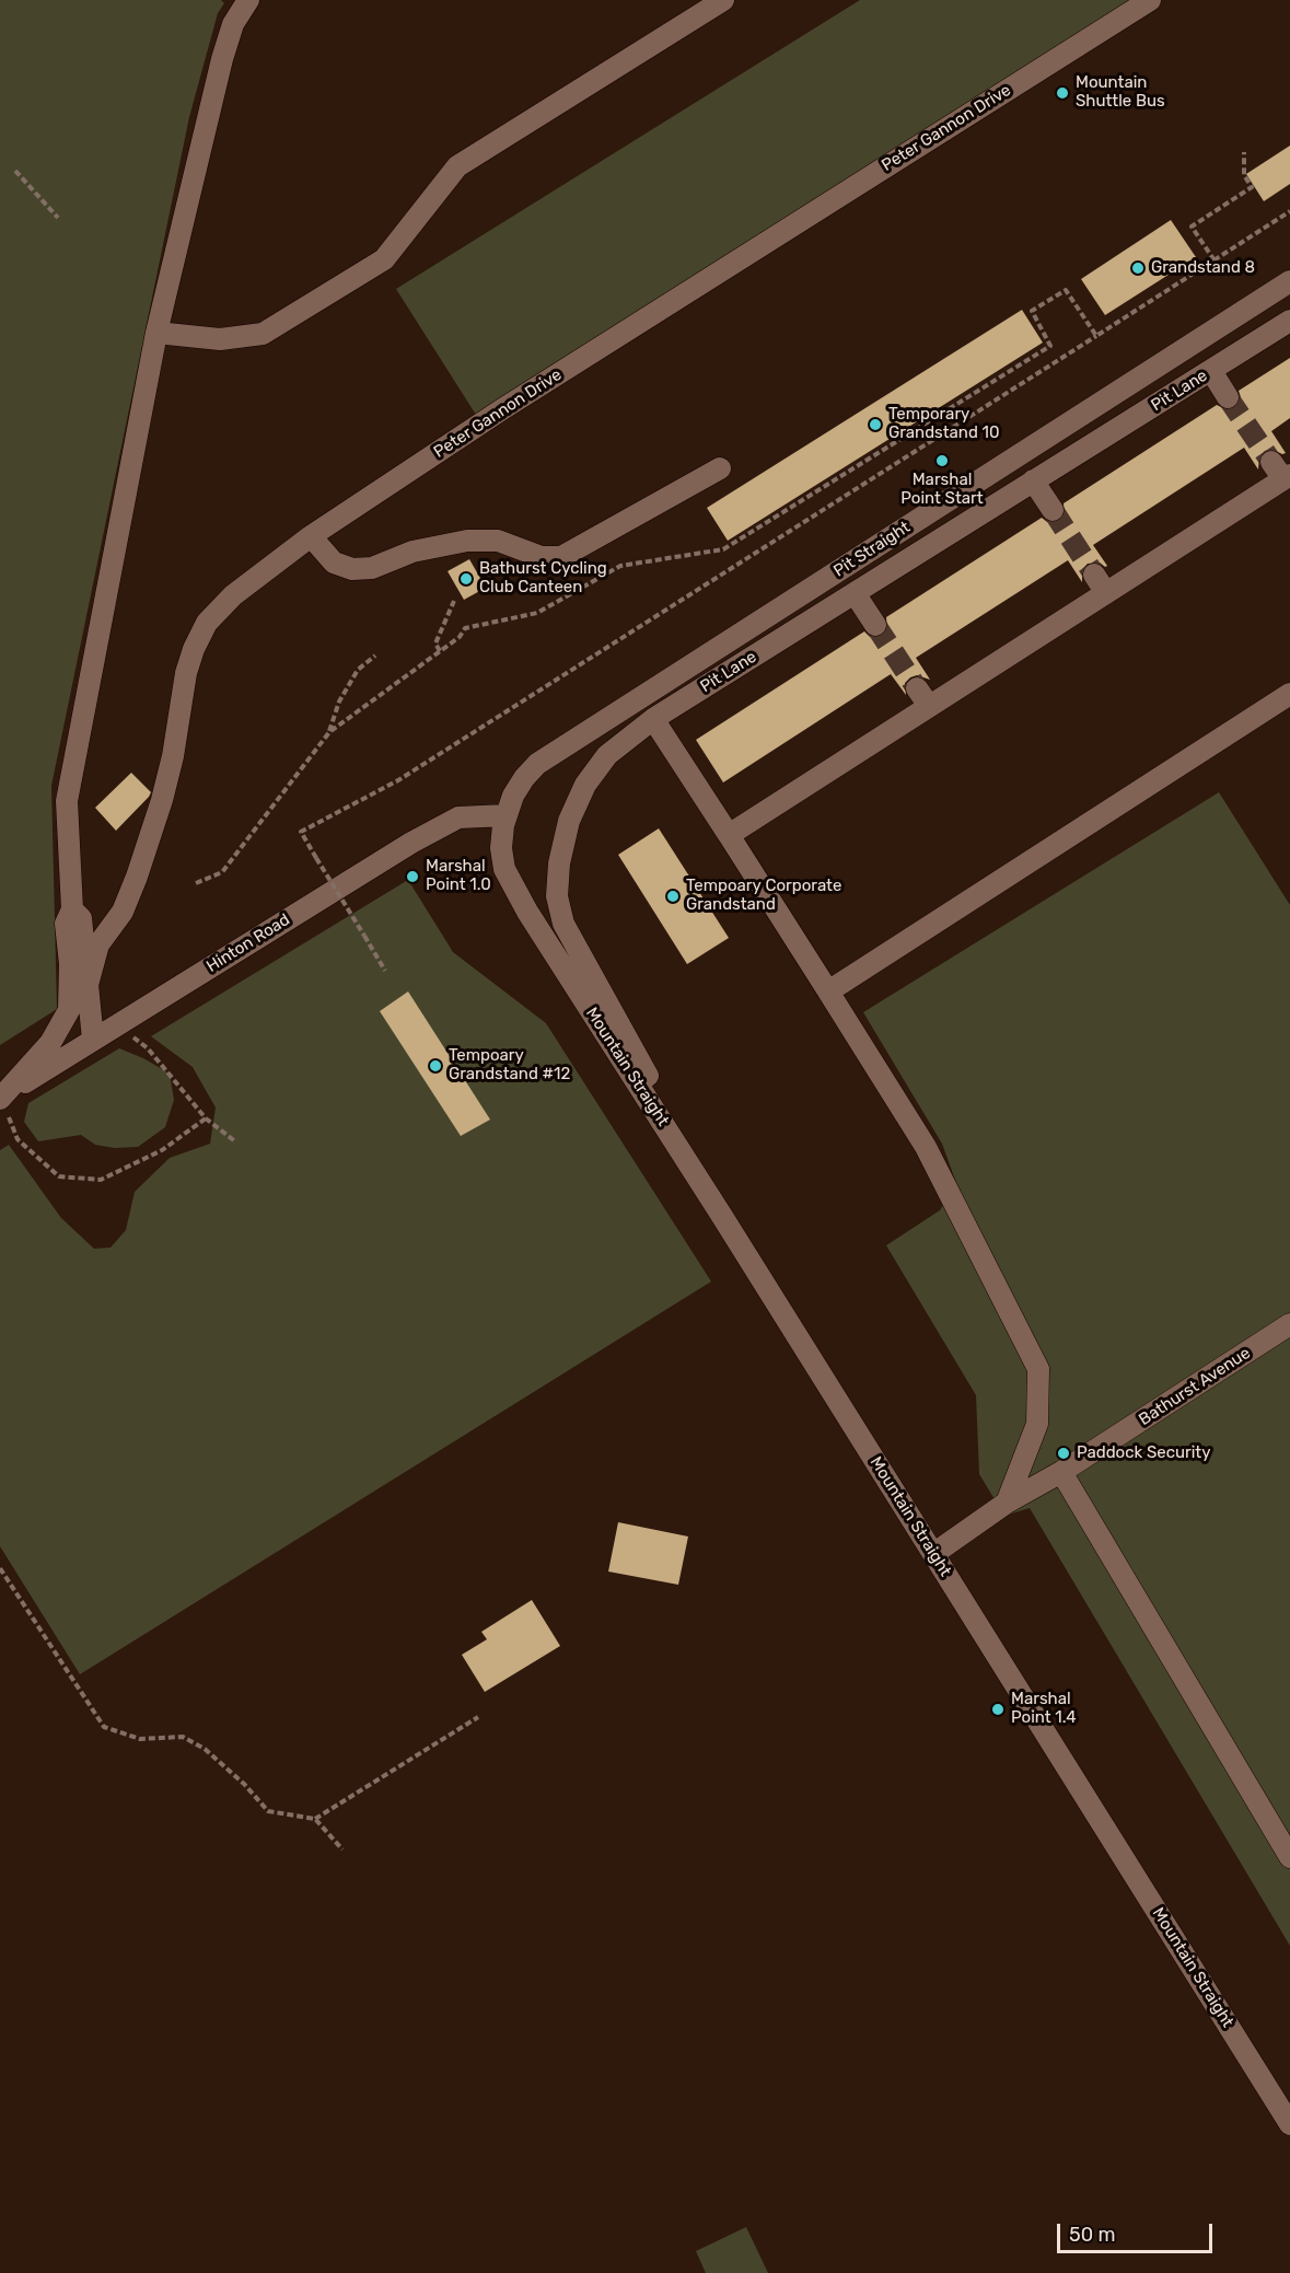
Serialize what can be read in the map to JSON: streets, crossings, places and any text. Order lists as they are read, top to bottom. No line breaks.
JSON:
{"streets":{"street":["Peter Gannon Drive","Pit Lane","Pit Straight","Hinton Road","Mountain Straight","Bathurst Avenue"]},"crossings":[["Pit Lane","Mountain Straight"],["Pit Straight","Hinton Road"],["Pit Straight","Mountain Straight"],["Hinton Road","Mountain Straight"],["Mountain Straight","Bathurst Avenue"]],"places":["Mountain Shuttle Bus","Grandstand 8","Temporary Grandstand 10","Marshal Point Start","Bathurst Cycling Club Canteen","Marshal Point 1.0","Tempoary Corporate Grandstand","Tempoary Grandstand #12","Paddock Security","Marshal Point 1.4"],"scale_bar":"50 m"}
